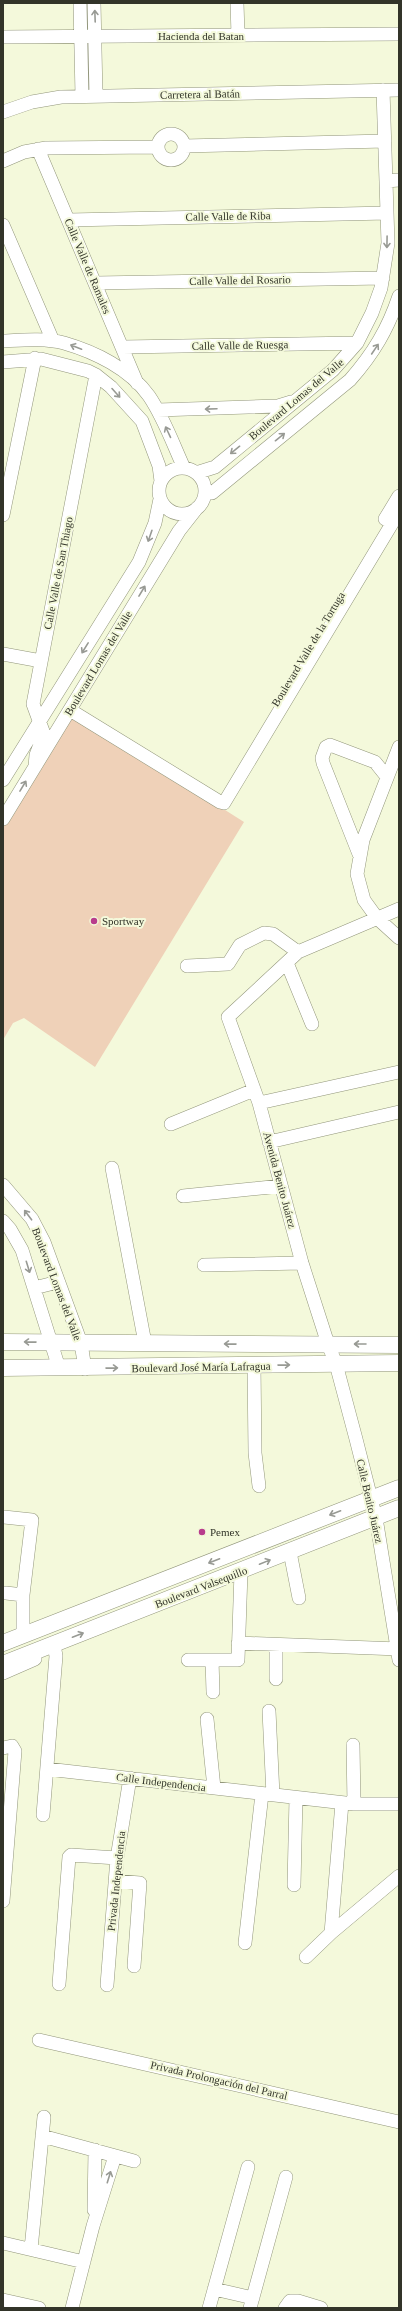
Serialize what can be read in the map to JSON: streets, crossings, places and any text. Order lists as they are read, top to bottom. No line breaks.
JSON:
{"streets":{"main road":["Boulevard José María Lafragua","Boulevard Valsequillo"],"street":["Hacienda del Batan","Carretera al Batán","Calle Valle de Riba","Calle Valle de Ramales","Calle Valle del Rosario","Calle Valle de Ruesga","Boulevard Lomas del Valle","Calle Valle de San Thiago","Boulevard Valle de la Tortuga","Avenida Benito Juárez","Calle Benito Juárez","Calle Independencia","Privada Independencia","Privada Prolongación del Parral"]},"crossings":[["Carretera al Batán","Boulevard Lomas del Valle"],["Calle Valle de Riba","Calle Valle de Ramales"],["Calle Valle de Riba","Boulevard Lomas del Valle"],["Calle Valle de Ramales","Calle Valle del Rosario"],["Calle Valle de Ramales","Calle Valle de Ruesga"],["Calle Valle del Rosario","Boulevard Lomas del Valle"],["Calle Valle de Ruesga","Boulevard Lomas del Valle"],["Boulevard Lomas del Valle","Calle Valle de San Thiago"],["Boulevard Lomas del Valle","Boulevard José María Lafragua"],["Avenida Benito Juárez","Boulevard José María Lafragua"],["Avenida Benito Juárez","Calle Benito Juárez"],["Boulevard José María Lafragua","Calle Benito Juárez"],["Calle Benito Juárez","Boulevard Valsequillo"],["Calle Independencia","Privada Independencia"]],"places":["Sportway","Pemex"]}
